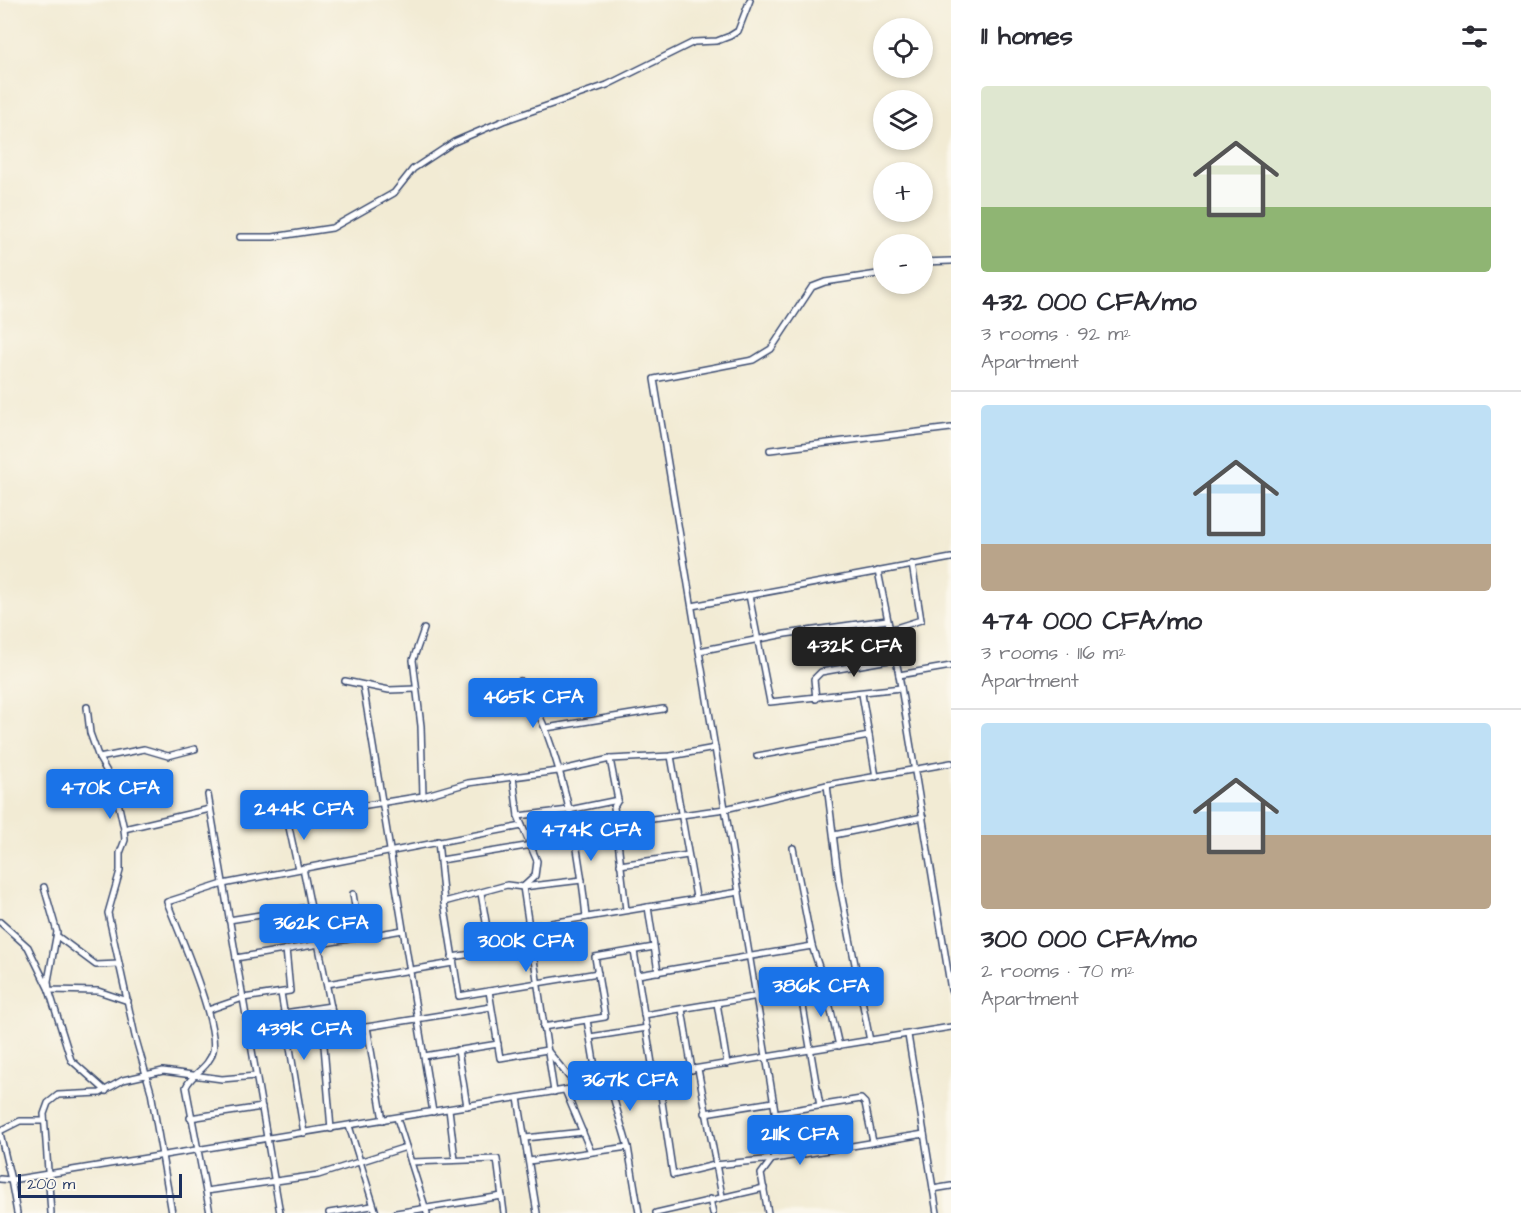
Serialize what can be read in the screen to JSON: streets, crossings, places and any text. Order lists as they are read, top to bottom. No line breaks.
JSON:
{"scale_bar":"200 m","page":{"heading":"11 homes","map_buttons":["+","−"],"list":[{"name":"432 000 CFA/mo","note":"3 rooms · 92 m² · Apartment"},{"name":"474 000 CFA/mo","note":"3 rooms · 116 m² · Apartment"},{"name":"300 000 CFA/mo","note":"2 rooms · 70 m² · Apartment"}],"price":["432K CFA","465K CFA","470K CFA","244K CFA","474K CFA","362K CFA","300K CFA","386K CFA","439K CFA","367K CFA","211K CFA"],"scale":"200 m"}}
